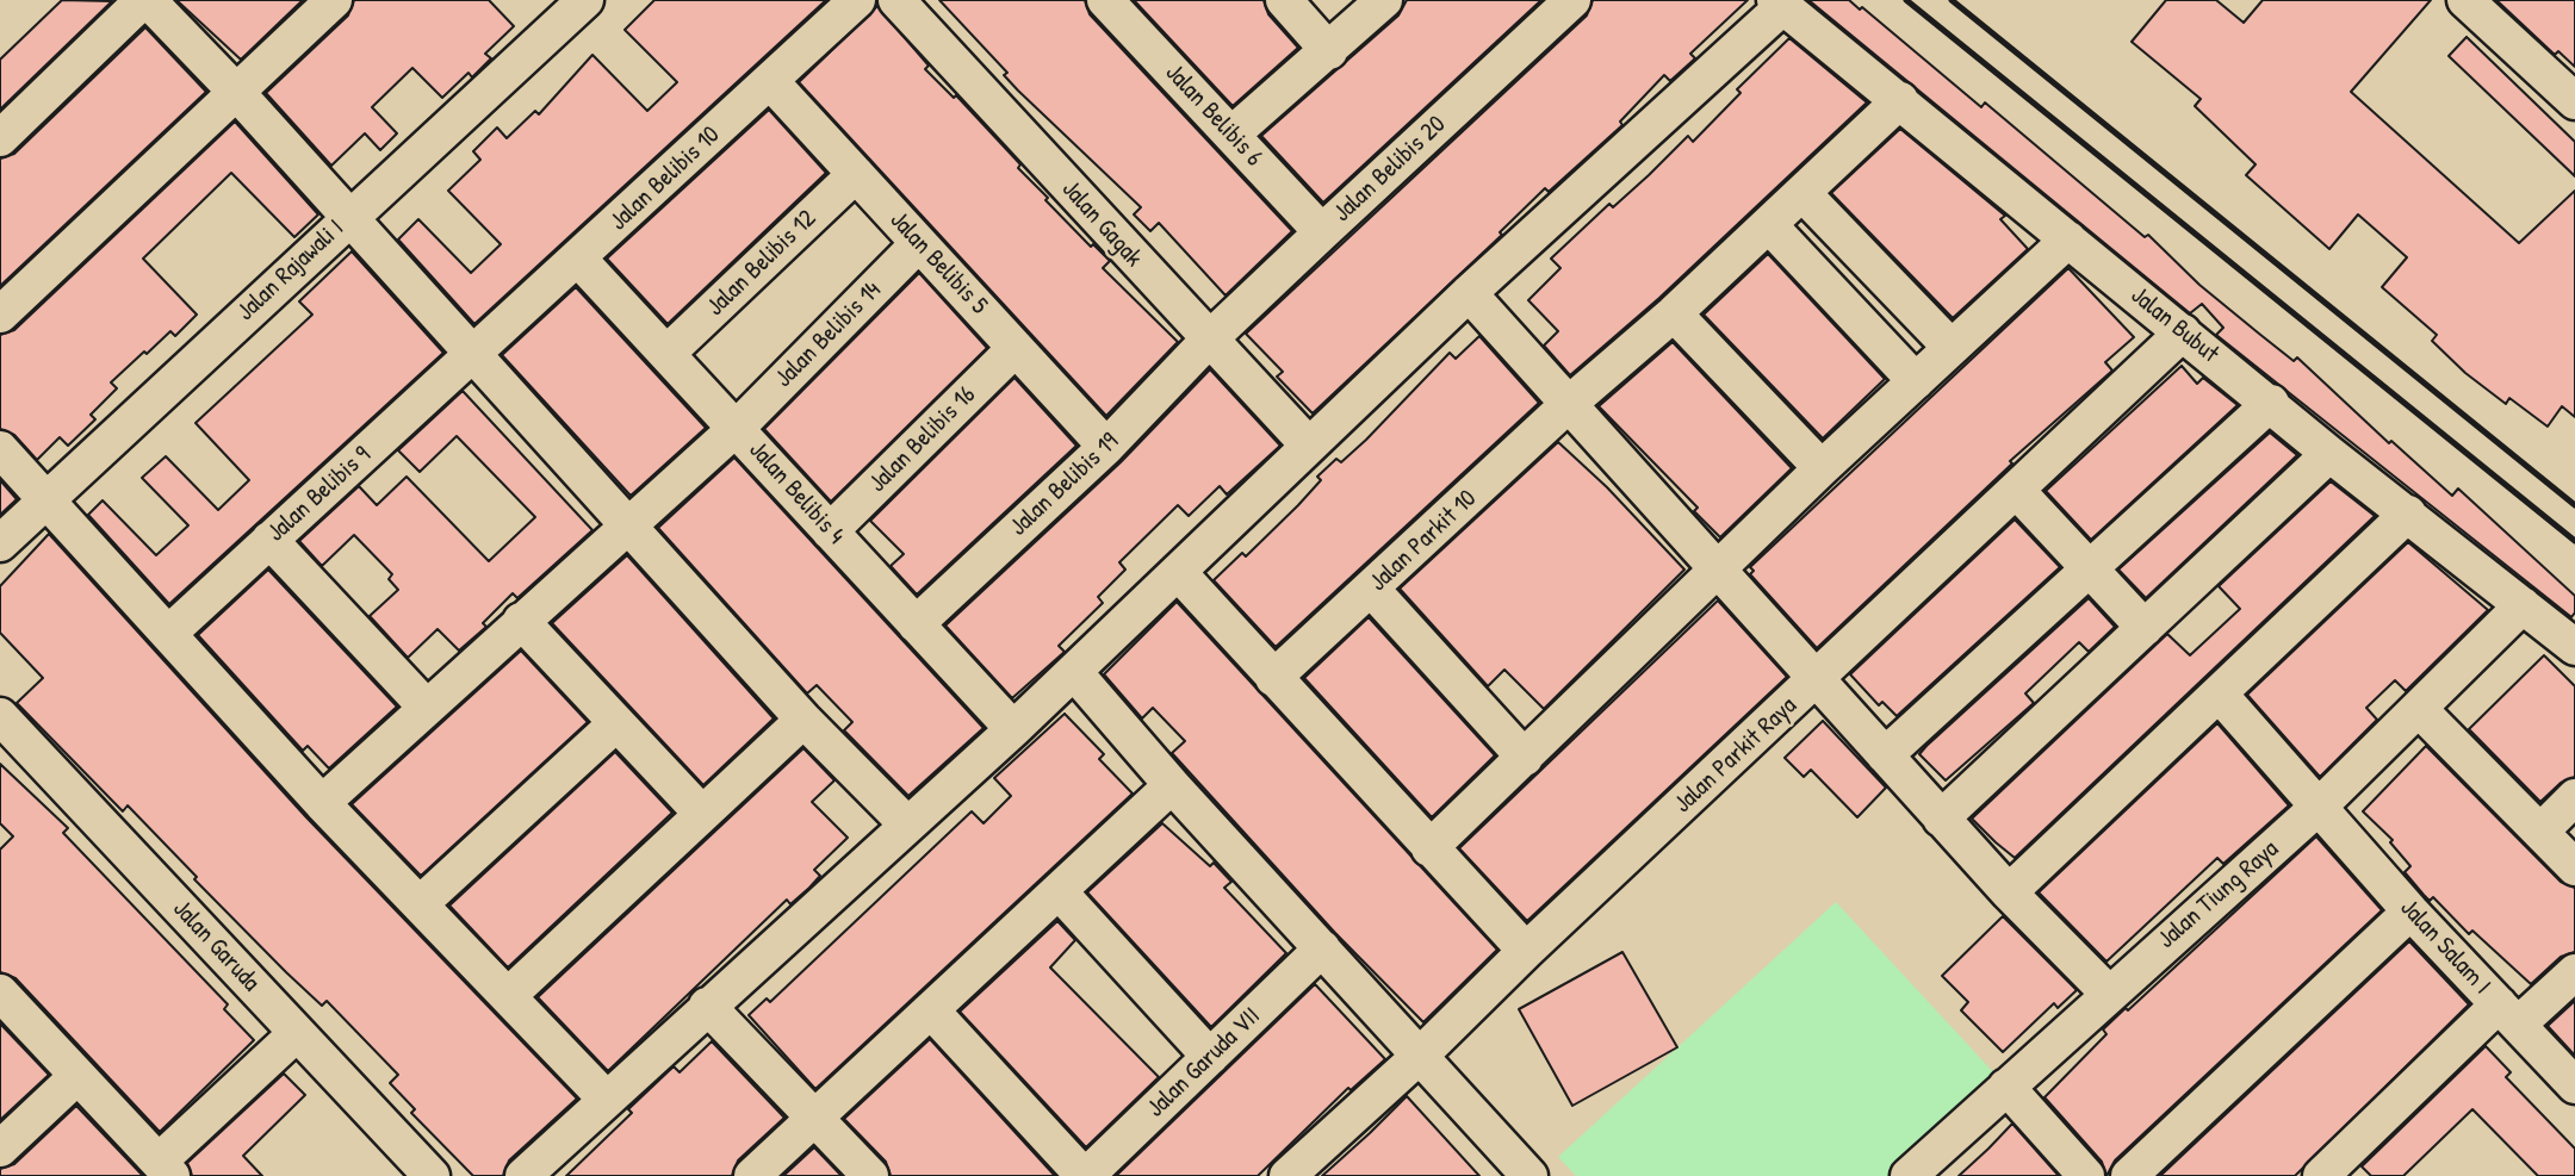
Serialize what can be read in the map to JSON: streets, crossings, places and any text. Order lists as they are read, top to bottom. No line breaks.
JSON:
{"streets":{"street":["Jalan Belibis 6","Jalan Belibis 20","Jalan Belibis 10","Jalan Gagak","Jalan Belibis 12","Jalan Belibis 5","Jalan Rajawali I","Jalan Bubut","Jalan Belibis 14","Jalan Belibis 16","Jalan Belibis 19","Jalan Belibis 4","Jalan Belibis 9","Jalan Parkit 10","Jalan Parkit Raya","Jalan Tiung Raya","Jalan Garuda","Jalan Salam I","Jalan Garuda VII"]},"crossings":[["Jalan Belibis 6","Jalan Belibis 20"],["Jalan Belibis 20","Jalan Gagak"],["Jalan Belibis 20","Jalan Belibis 19"],["Jalan Belibis 10","Jalan Belibis 5"],["Jalan Belibis 10","Jalan Belibis 4"],["Jalan Belibis 10","Jalan Belibis 9"],["Jalan Gagak","Jalan Belibis 19"],["Jalan Belibis 12","Jalan Belibis 5"],["Jalan Belibis 12","Jalan Belibis 4"],["Jalan Belibis 5","Jalan Belibis 14"],["Jalan Belibis 5","Jalan Belibis 16"],["Jalan Belibis 5","Jalan Belibis 19"],["Jalan Bubut","Jalan Parkit 10"],["Jalan Bubut","Jalan Parkit Raya"],["Jalan Bubut","Jalan Tiung Raya"],["Jalan Belibis 14","Jalan Belibis 4"],["Jalan Belibis 16","Jalan Belibis 4"],["Jalan Belibis 19","Jalan Belibis 4"],["Jalan Tiung Raya","Jalan Salam I"]]}
